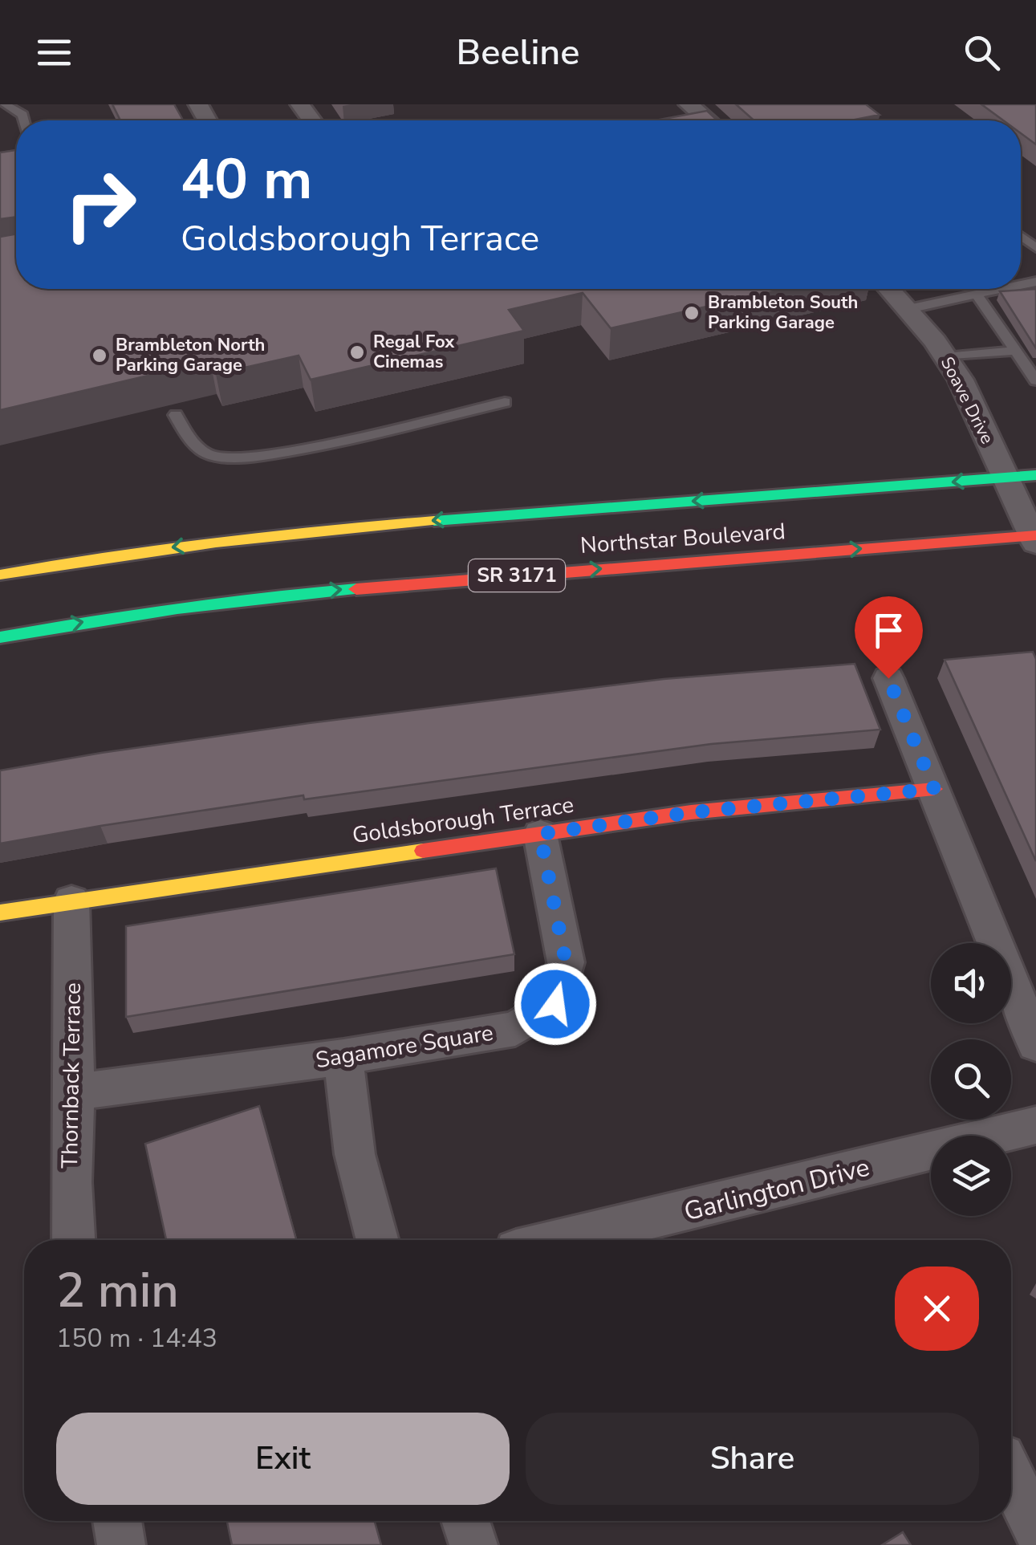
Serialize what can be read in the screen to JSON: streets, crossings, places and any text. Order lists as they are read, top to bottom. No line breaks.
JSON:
{"streets":{"main road":["Northstar Boulevard","SR 3171","Goldsborough Terrace"],"street":["Soave Drive","Sagamore Square","Thornback Terrace","Garlington Drive"]},"crossings":[["Soave Drive","Northstar Boulevard"],["Goldsborough Terrace","Sagamore Square"],["Goldsborough Terrace","Thornback Terrace"],["Sagamore Square","Thornback Terrace"]],"places":["Brambleton South Parking Garage","Regal Fox Cinemas","Brambleton North Parking Garage"],"page":{"header":"Beeline","turn":["40 m","Goldsborough Terrace"],"heading":["2 min","150 m · 14:43"],"buttons":["Exit","Share"]}}
